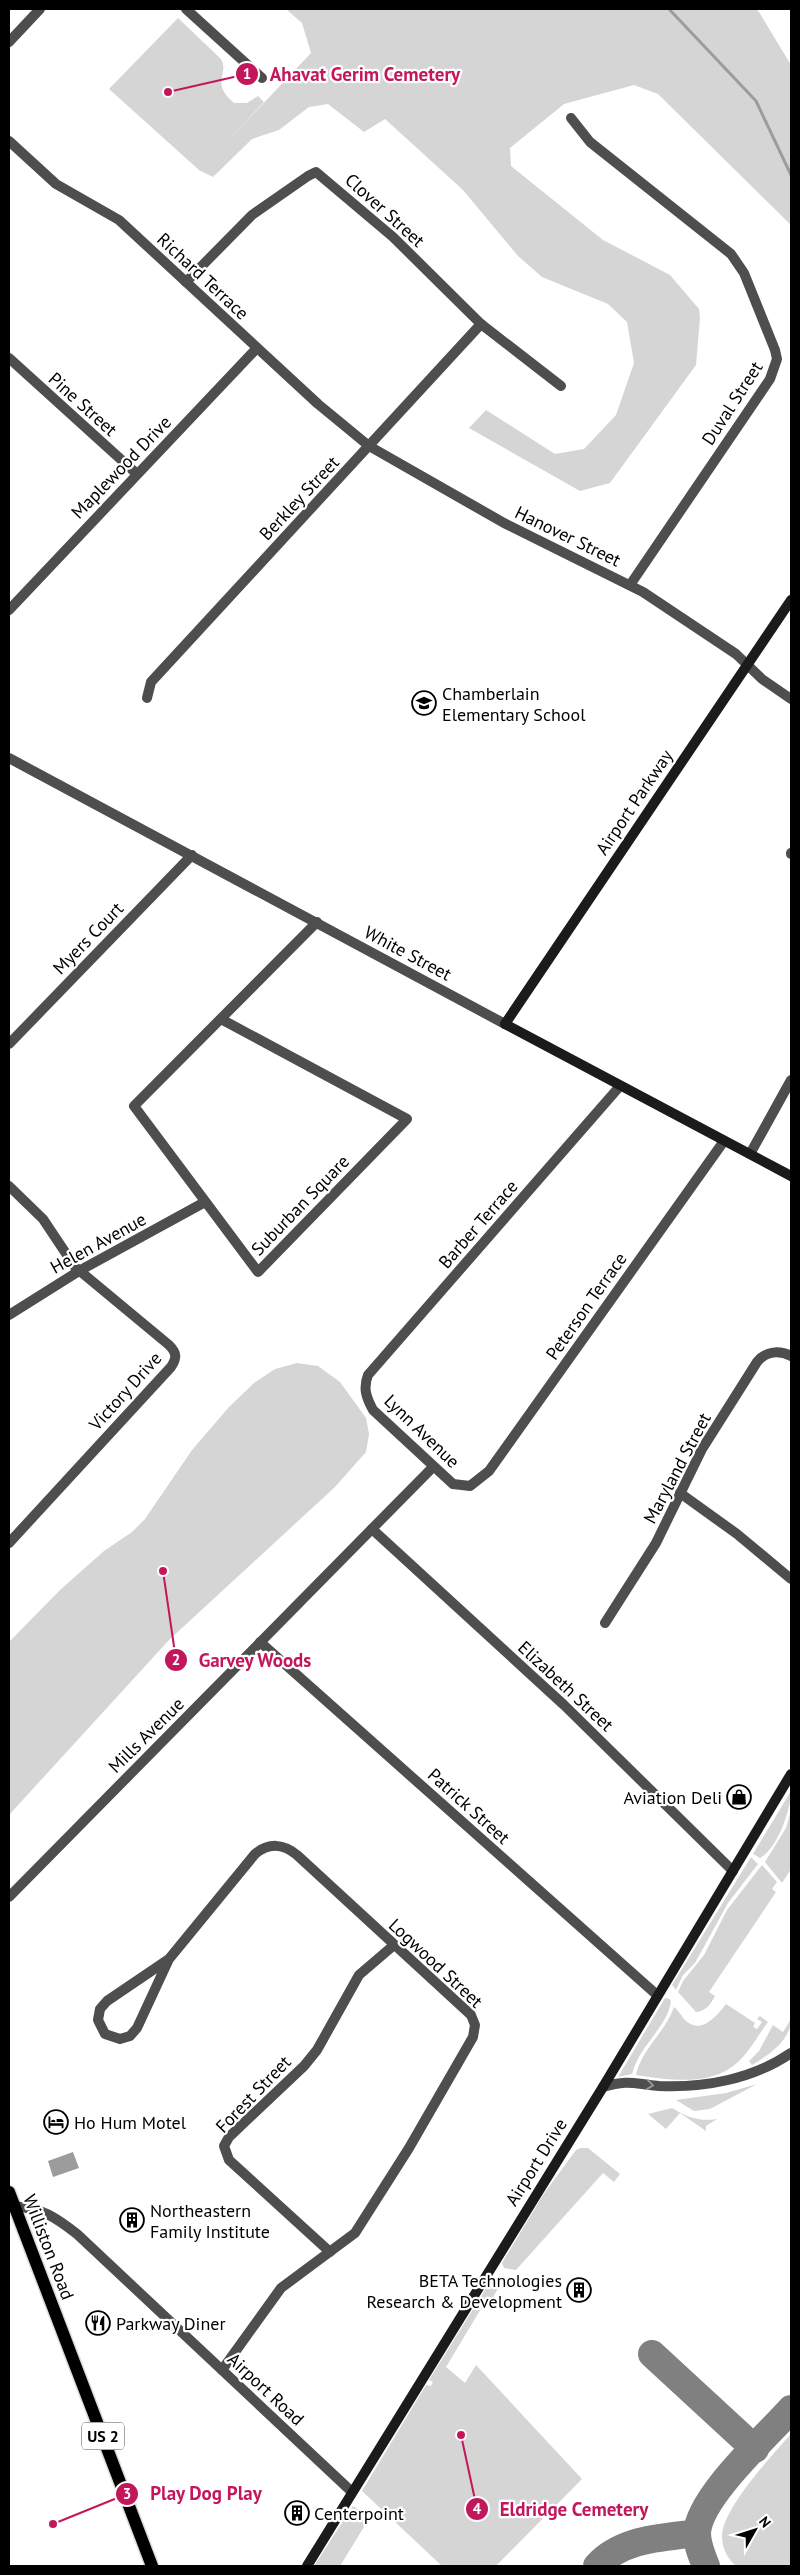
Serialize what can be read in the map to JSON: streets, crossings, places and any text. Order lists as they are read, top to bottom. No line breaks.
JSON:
{"streets":{"main road":["Airport Parkway","White Street","Airport Drive","Williston Road","US 2"],"street":["Clover Street","Richard Terrace","Duval Street","Pine Street","Maplewood Drive","Berkley Street","Hanover Street","Myers Court","Suburban Square","Barber Terrace","Helen Avenue","Peterson Terrace","Victory Drive","Lynn Avenue","Maryland Street","Elizabeth Street","Mills Avenue","Patrick Street","Logwood Street","Forest Street","Airport Road"]},"crossings":[["Clover Street","Richard Terrace"],["Clover Street","Berkley Street"],["Richard Terrace","Maplewood Drive"],["Richard Terrace","Berkley Street"],["Richard Terrace","Hanover Street"],["Duval Street","Hanover Street"],["Pine Street","Maplewood Drive"],["Berkley Street","Hanover Street"],["Hanover Street","Airport Parkway"],["Airport Parkway","White Street"],["Myers Court","White Street"],["White Street","Suburban Square"],["White Street","Barber Terrace"],["White Street","Peterson Terrace"],["Suburban Square","Helen Avenue"],["Barber Terrace","Lynn Avenue"],["Helen Avenue","Victory Drive"],["Peterson Terrace","Lynn Avenue"],["Lynn Avenue","Mills Avenue"],["Elizabeth Street","Mills Avenue"],["Elizabeth Street","Airport Drive"],["Mills Avenue","Patrick Street"],["Patrick Street","Airport Drive"],["Logwood Street","Forest Street"],["Logwood Street","Airport Road"],["Airport Drive","Airport Road"],["Williston Road","Airport Road"]],"places":{"other":["Ahavat Gerim Cemetery","Garvey Woods","Eldridge Cemetery","Play Dog Play"],"school or university":["Chamberlain Elementary School"],"shop":["Aviation Deli"],"hotel":["Ho Hum Motel"],"building":["Northeastern Family Institute","BETA Technologies Research & Development","Centerpoint"],"restaurant":["Parkway Diner"]},"north":"top right"}
